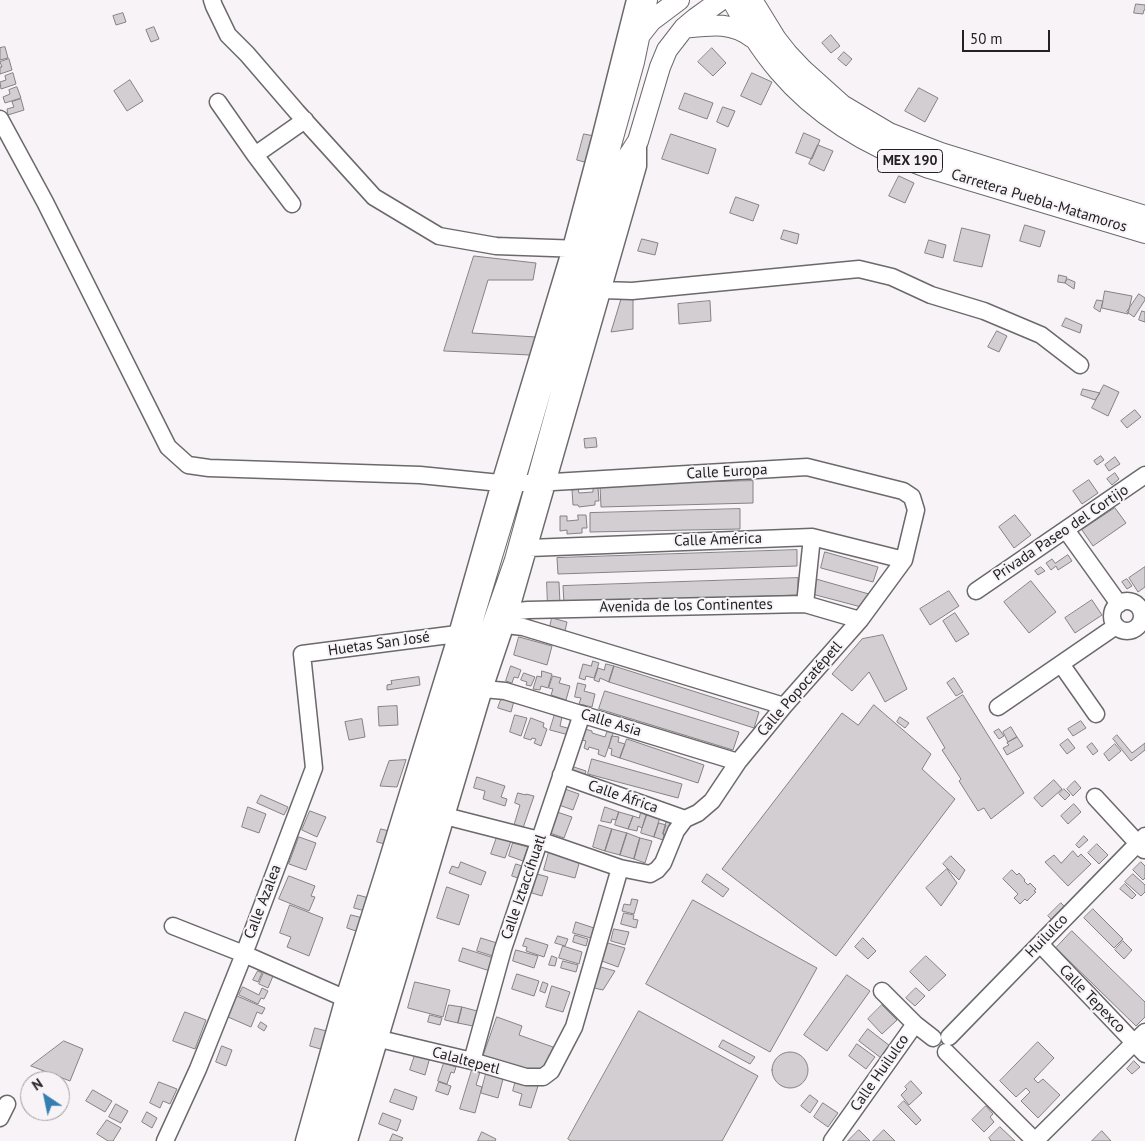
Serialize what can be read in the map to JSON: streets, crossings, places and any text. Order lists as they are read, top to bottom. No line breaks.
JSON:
{"streets":{"main road":["MEX 190","Carretera Puebla-Matamoros"],"street":["Calle Europa","Privada Paseo del Cortijo","Calle América","Avenida de los Continentes","Huetas San José","Calle Popocatépetl","Calle Asia","Calle África","Calle Iztaccíhuatl","Calle Azalea","Huilulco","Calle Tepexco","Calaltepetl","Calle Huilulco"]},"crossings":[["Calle Europa","Calle Popocatépetl"],["Calle América","Calle Popocatépetl"],["Avenida de los Continentes","Calle Popocatépetl"],["Huetas San José","Calle Azalea"],["Calle Popocatépetl","Calle Asia"],["Calle Popocatépetl","Calle África"],["Calle Popocatépetl","Calaltepetl"],["Calle Asia","Calle Iztaccíhuatl"],["Calle África","Calle Iztaccíhuatl"],["Calle Iztaccíhuatl","Calaltepetl"],["Huilulco","Calle Tepexco"],["Huilulco","Calle Huilulco"]],"scale_bar":"50 m","north":"top left"}
